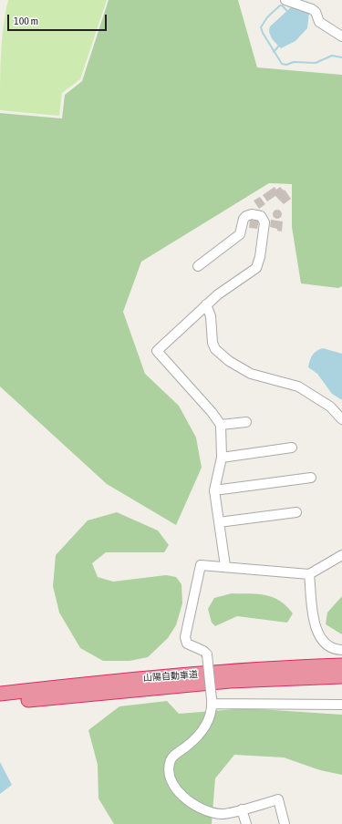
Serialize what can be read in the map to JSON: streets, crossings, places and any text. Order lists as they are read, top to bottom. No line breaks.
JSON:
{"streets":{"highway":["山陽自動車道"]},"scale_bar":"100 m"}
